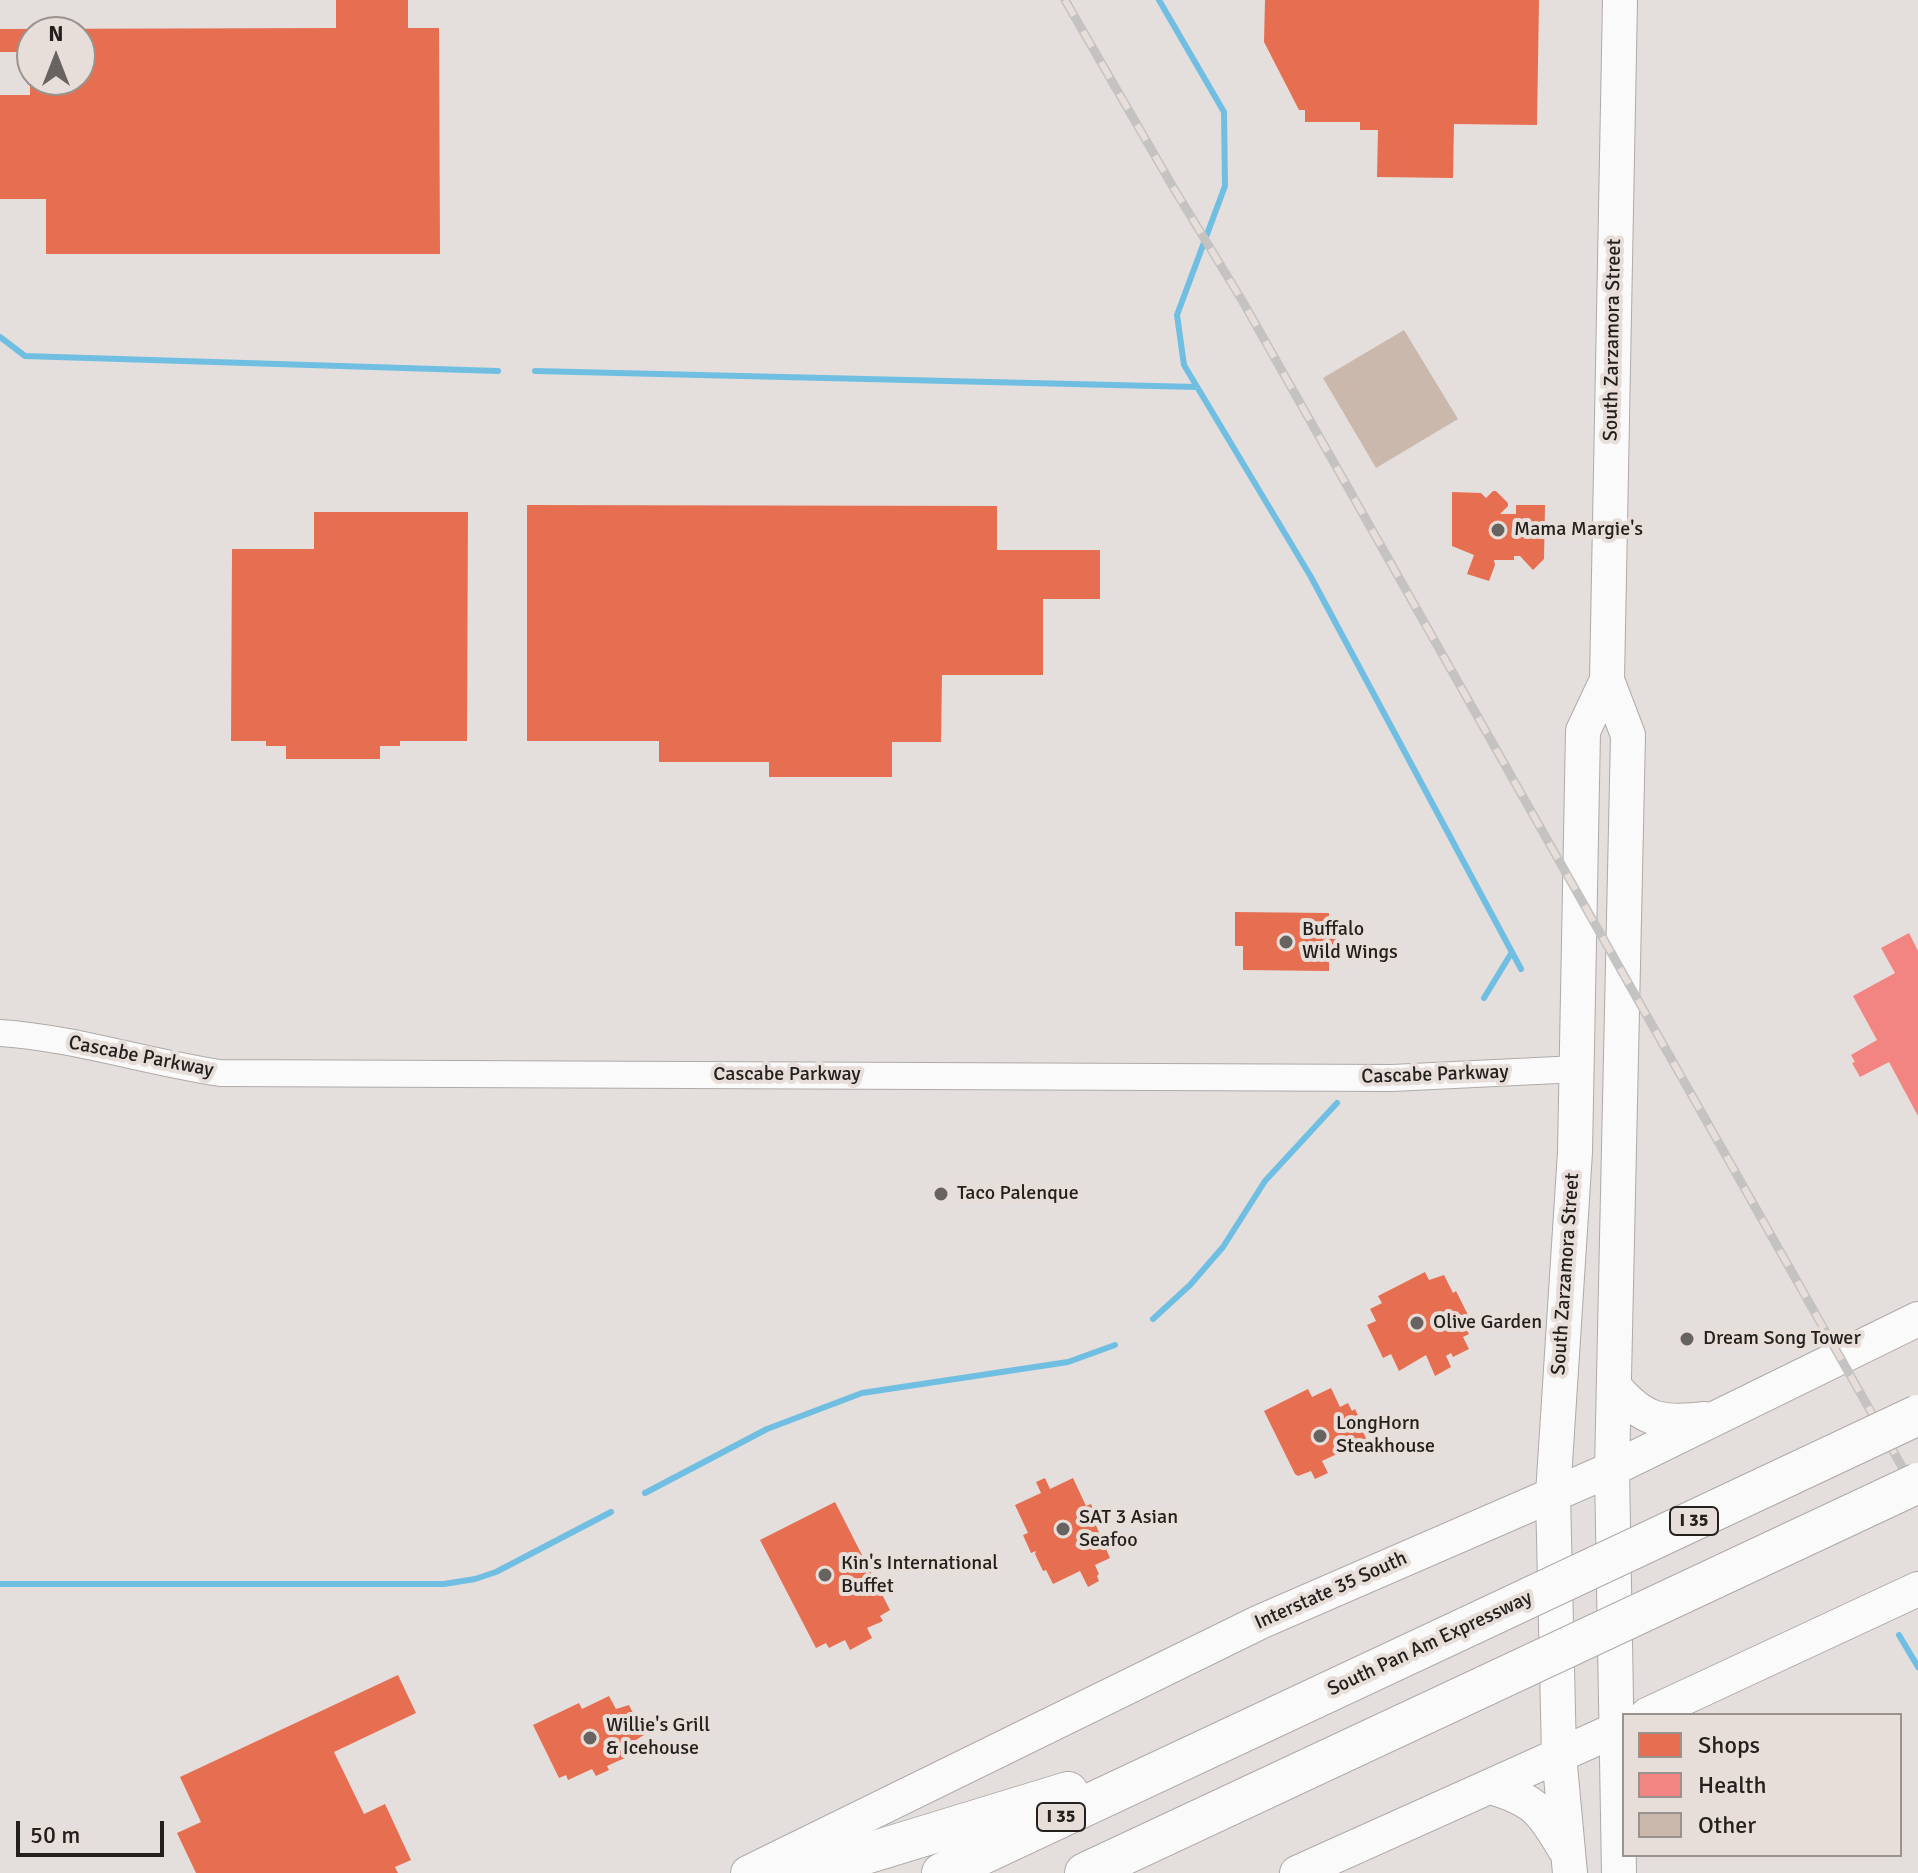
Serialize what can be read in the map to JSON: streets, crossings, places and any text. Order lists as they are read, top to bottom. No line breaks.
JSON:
{"streets":{"highway":["I 35","South Pan Am Expressway"],"main road":["South Zarzamora Street","Interstate 35 South"],"street":["Cascabe Parkway"]},"crossings":[["South Zarzamora Street","Cascabe Parkway"],["South Zarzamora Street","Interstate 35 South"]],"places":["Mama Margie's","Buffalo Wild Wings","Taco Palenque","Olive Garden","Dream Song Tower","LongHorn Steakhouse","SAT 3 Asian Seafoo","Kin's International Buffet","Willie's Grill & Icehouse"],"legend":["Shops","Health","Other"],"scale_bar":"50 m","north":"top"}
